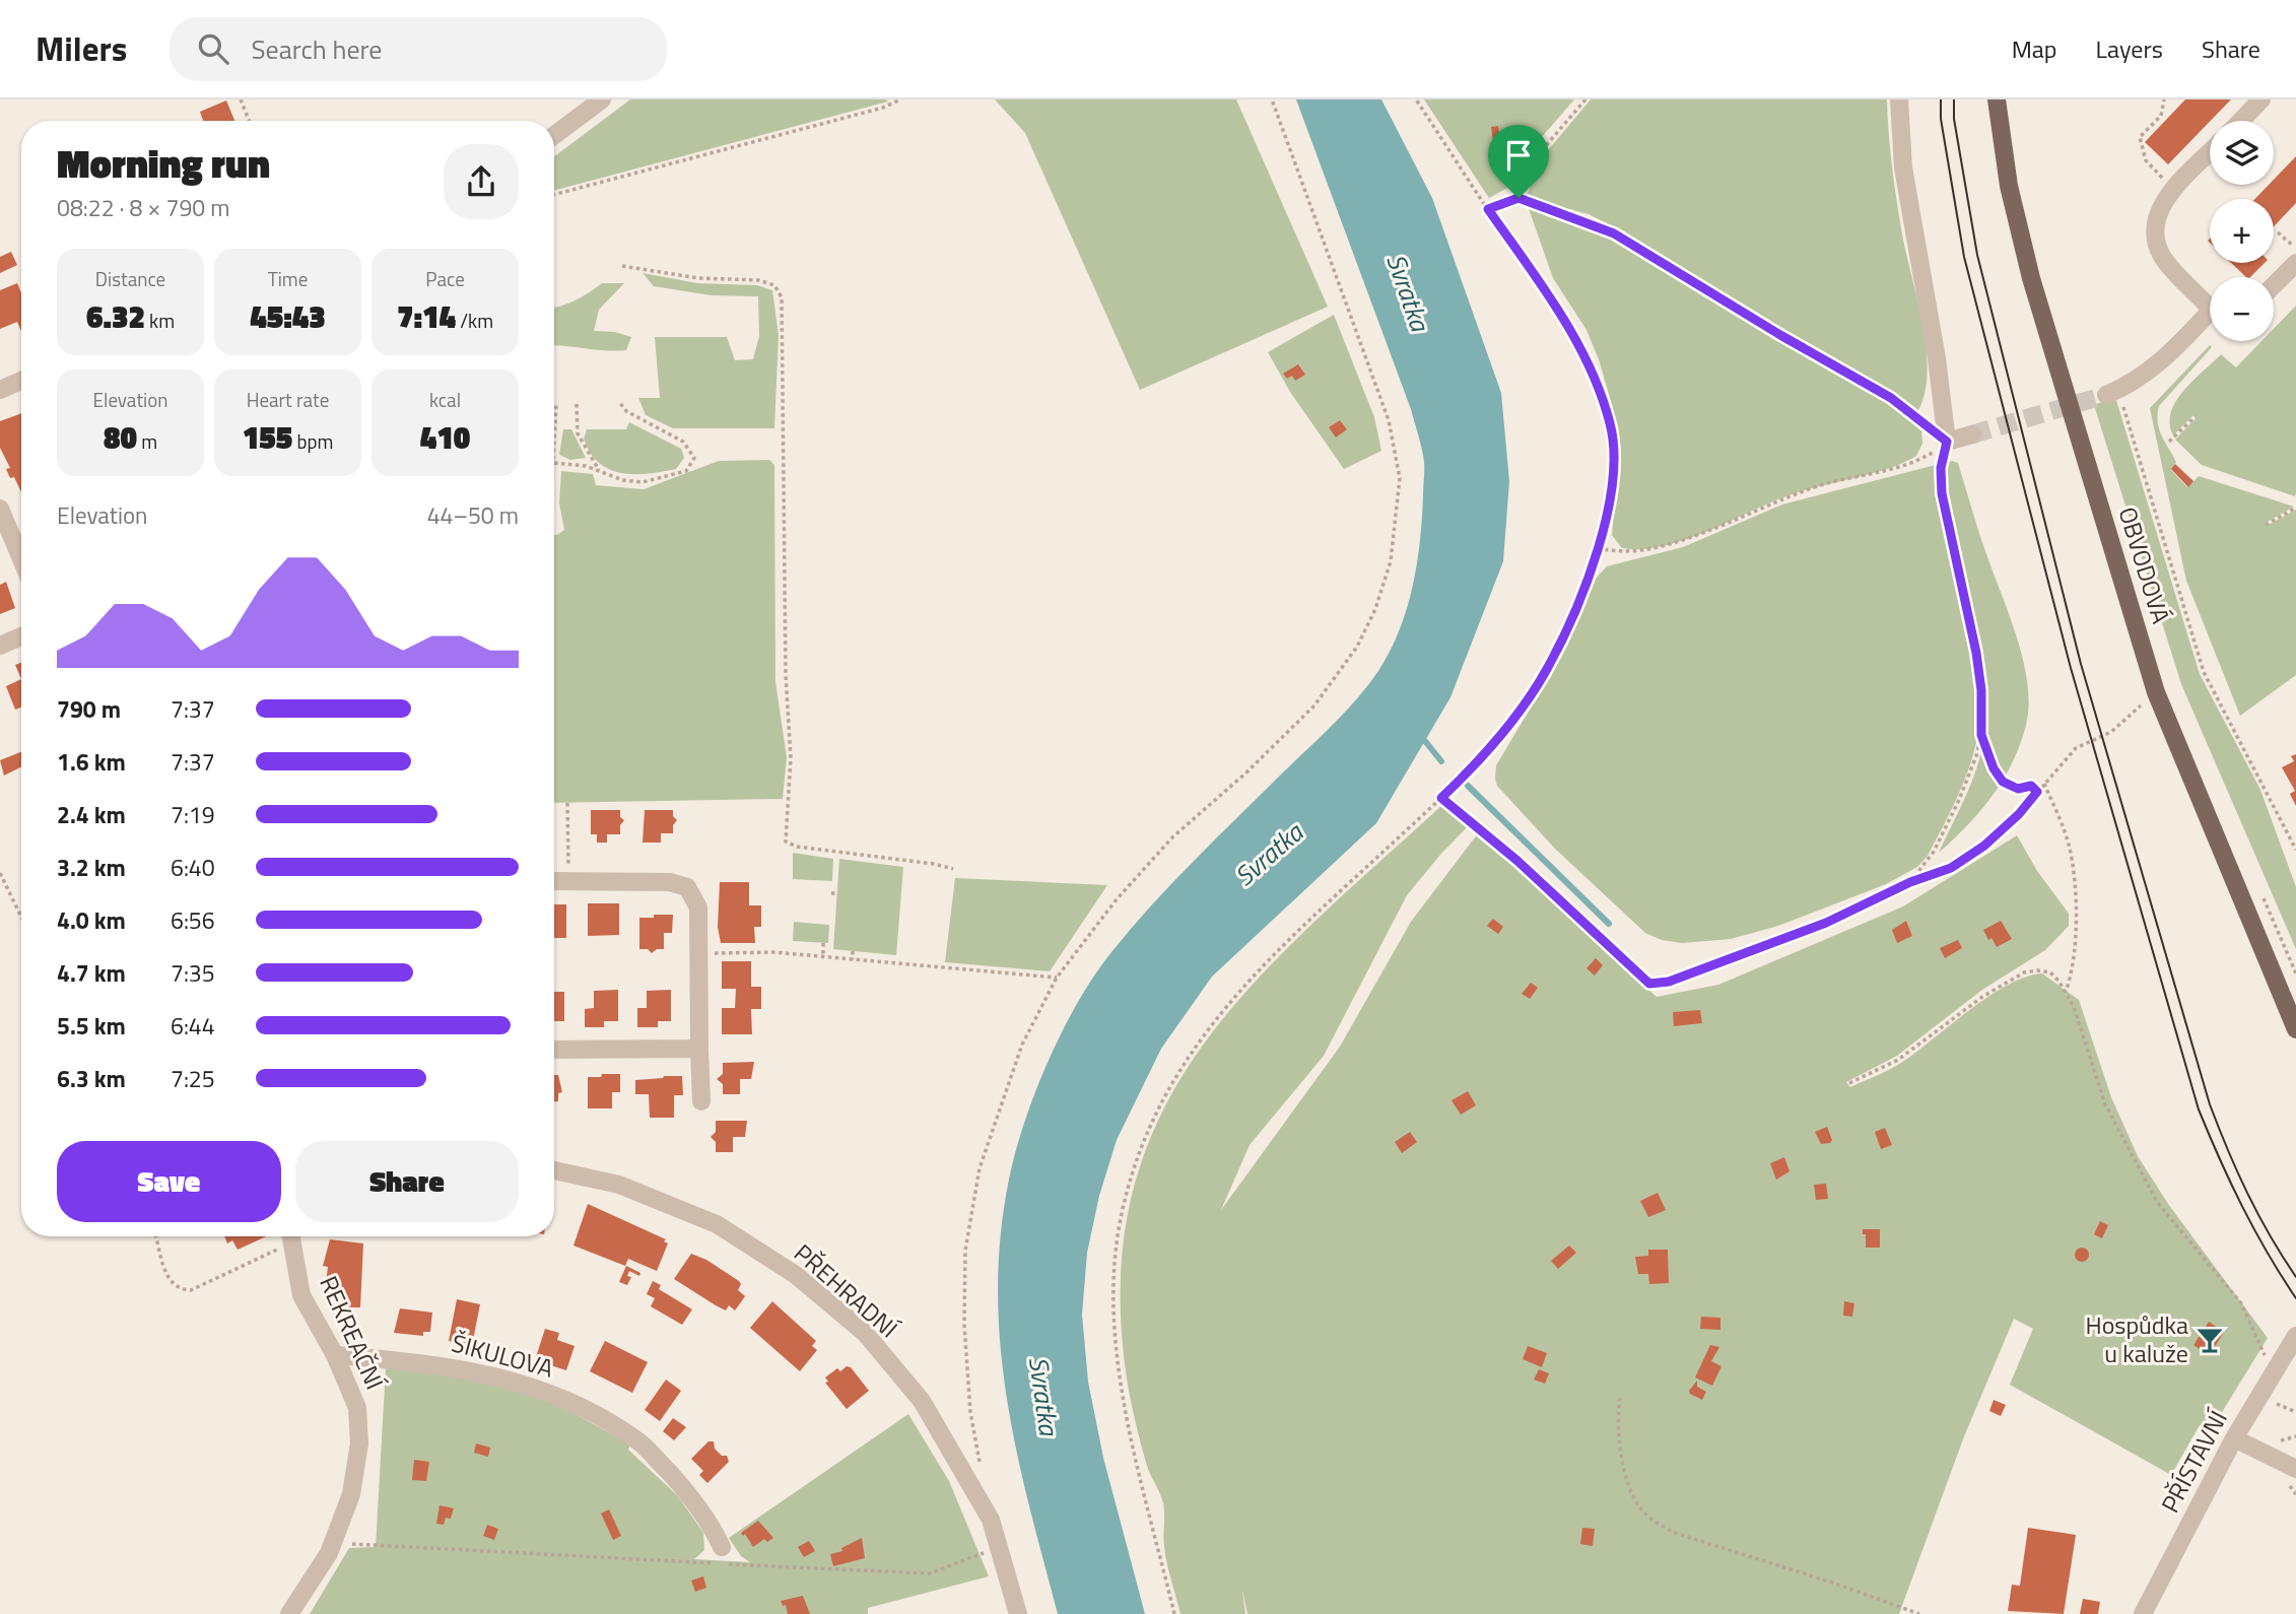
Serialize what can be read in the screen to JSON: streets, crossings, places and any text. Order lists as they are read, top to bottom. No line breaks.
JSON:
{"streets":{"main road":["OBVODOVÁ"],"street":["PŘEHRADNÍ","REKREAČNÍ","ŠIKULOVA","PŘÍSTAVNÍ"]},"crossings":[["REKREAČNÍ","ŠIKULOVA"]],"water":["Svratka"],"places":{"bar":["Hospůdka u kaluže"]},"page":{"header":"Milers","search":"Search here","nav":["Map","Layers","Share"],"map_buttons":["+","−"],"heading":["Morning run","08:22 · 8 × 790 m"],"stats":[["Distance","6.32 km"],["Time","45:43"],["Pace","7:14 /km"],["Elevation","80 m"],["Heart rate","155 bpm"],["kcal","410"]],"chart":["Elevation","44–50 m"],"list":[{"name":"790 m","note":"7:37"},{"name":"1.6 km","note":"7:37"},{"name":"2.4 km","note":"7:19"},{"name":"3.2 km","note":"6:40"},{"name":"4.0 km","note":"6:56"},{"name":"4.7 km","note":"7:35"},{"name":"5.5 km","note":"6:44"},{"name":"6.3 km","note":"7:25"}],"buttons":["Save","Share"]}}
